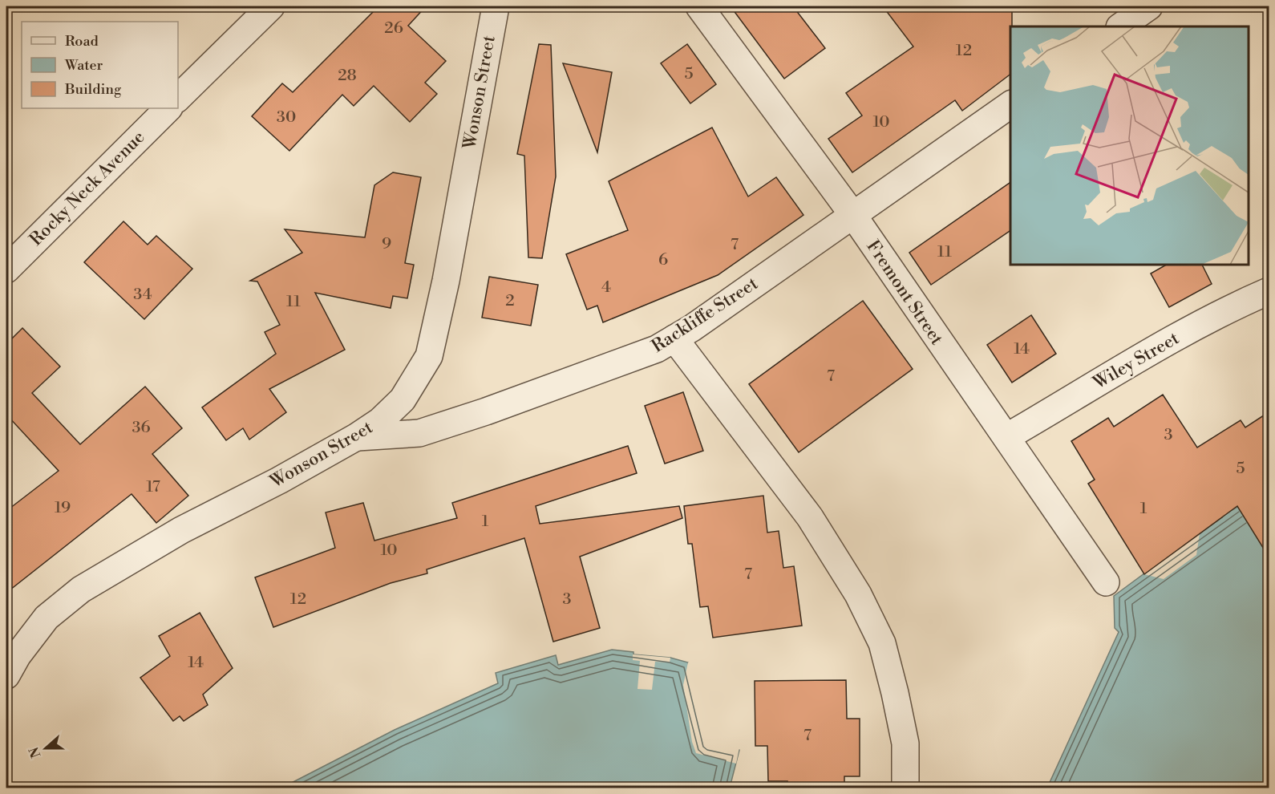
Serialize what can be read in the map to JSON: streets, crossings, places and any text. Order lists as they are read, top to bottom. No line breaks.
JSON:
{"streets":{"street":["Wonson Street","Rocky Neck Avenue","Fremont Street","Rackliffe Street","Wiley Street"]},"crossings":[["Wonson Street","Rackliffe Street"],["Fremont Street","Rackliffe Street"],["Fremont Street","Wiley Street"]],"house_numbers":["26","12","5","28","30","10","9","7","11","6","4","34","2","11","14","7","36","3","5","17","19","1","1","10","7","12","3","14","7"],"legend":["Road","Water","Building"],"north":"left"}
